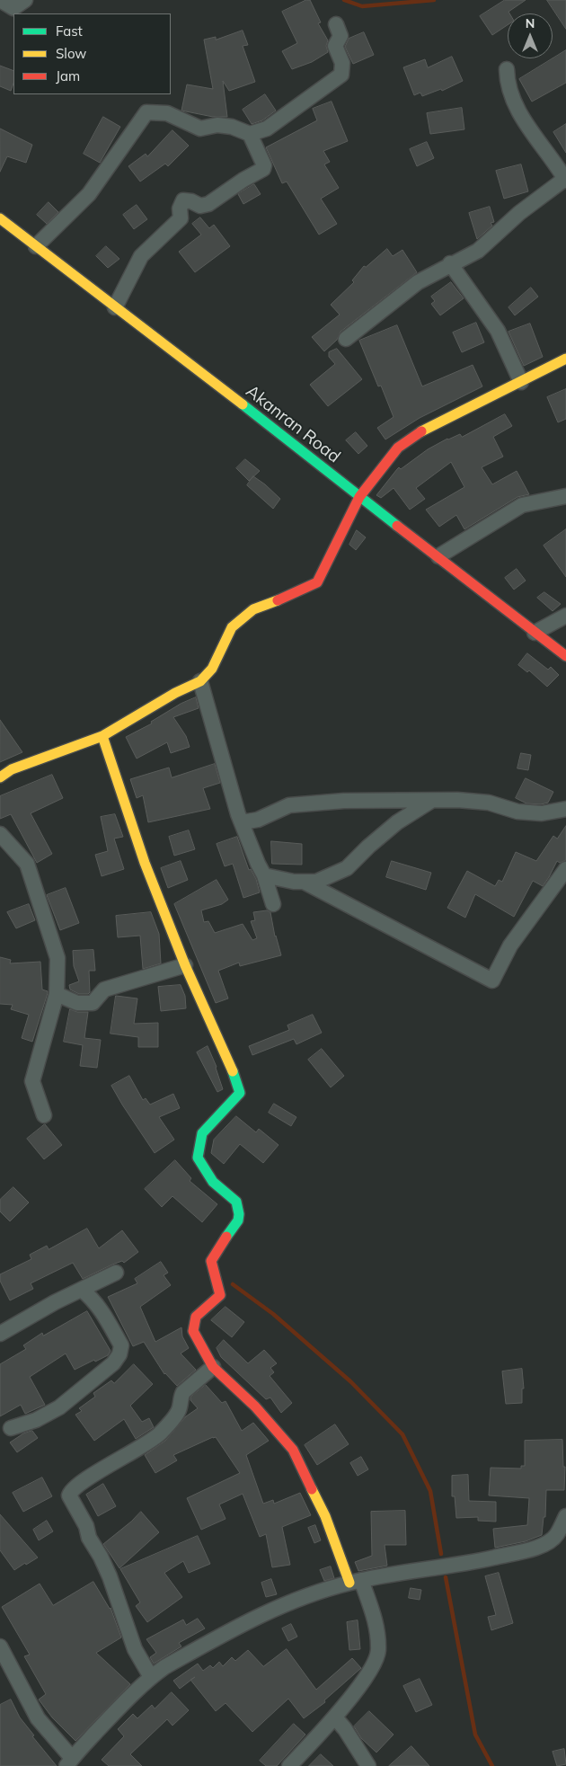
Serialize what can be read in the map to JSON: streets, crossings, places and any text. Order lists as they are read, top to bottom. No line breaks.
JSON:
{"streets":{"street":["Akanran Road"]},"legend":["Fast","Slow","Jam"],"north":"top"}
